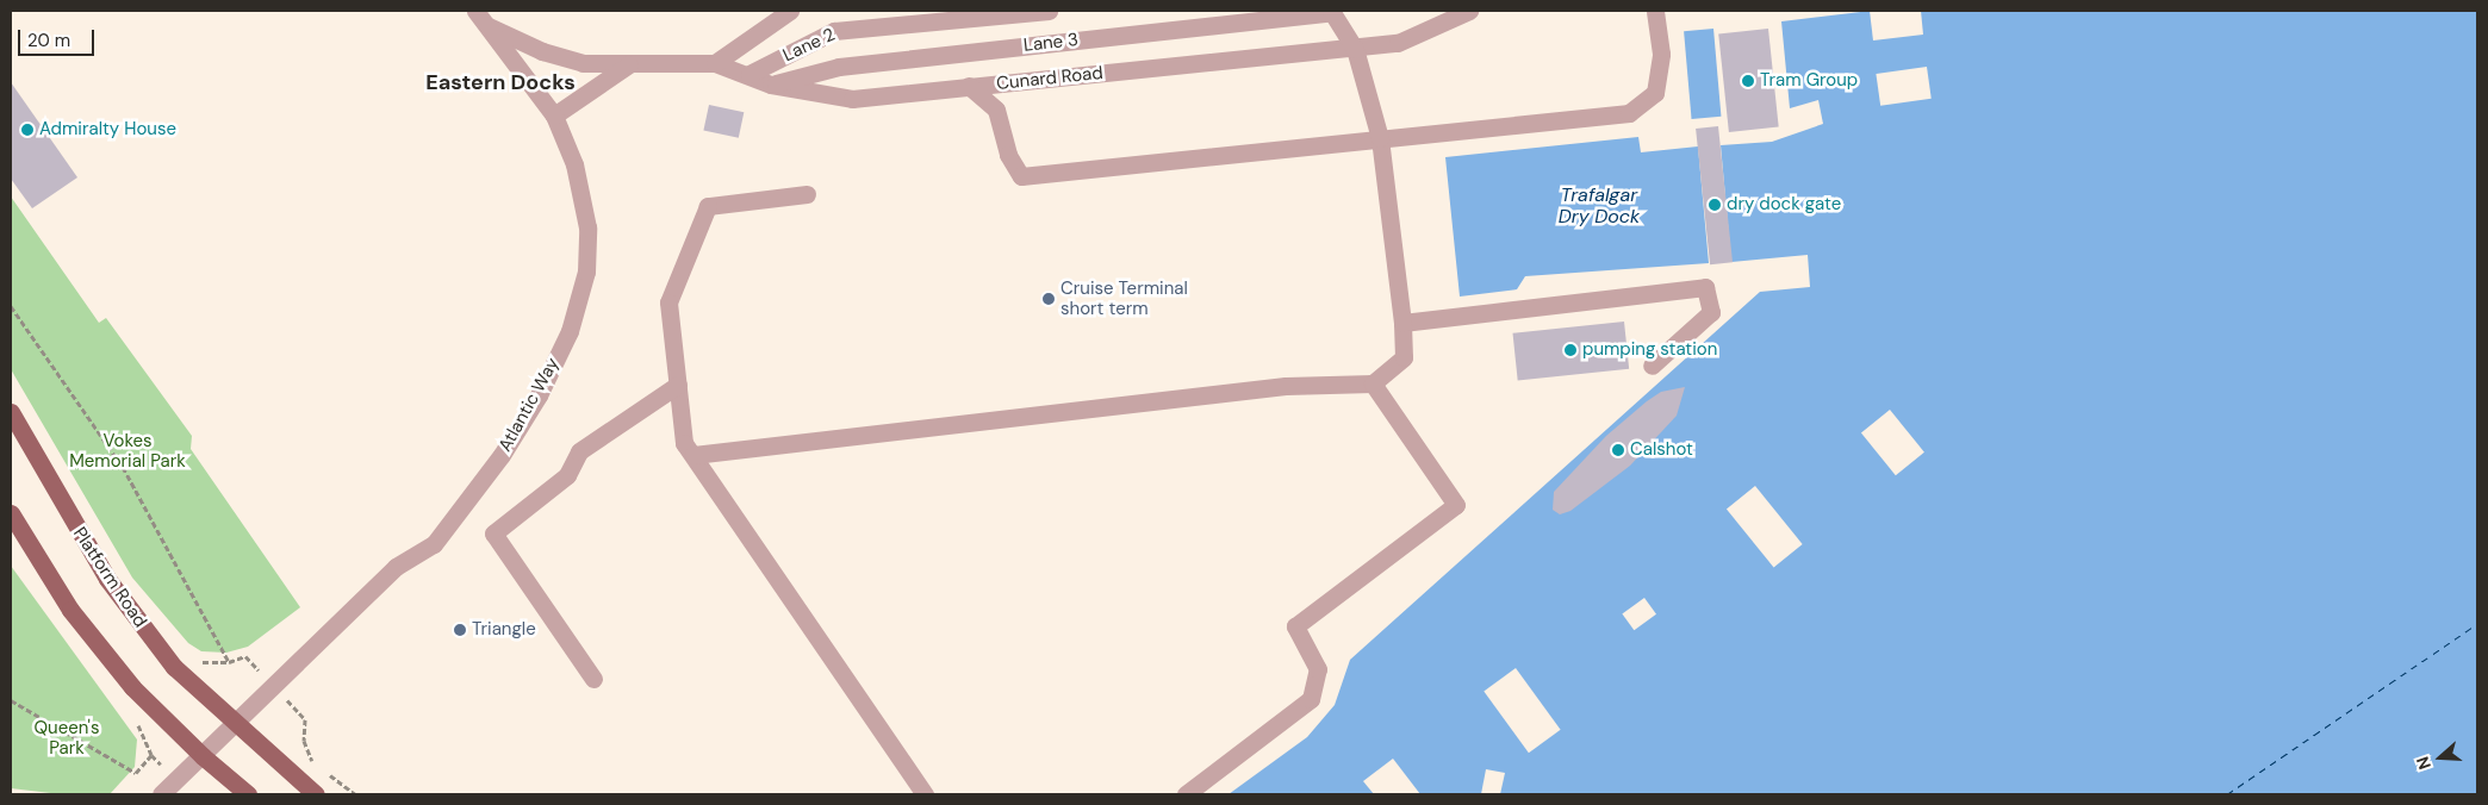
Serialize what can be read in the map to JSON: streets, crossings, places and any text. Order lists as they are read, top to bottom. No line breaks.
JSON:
{"streets":{"main road":["Platform Road"],"street":["Lane 3","Lane 2","Cunard Road","Atlantic Way"]},"crossings":[["Lane 3","Cunard Road"],["Lane 2","Cunard Road"],["Cunard Road","Atlantic Way"],["Atlantic Way","Platform Road"]],"districts":["Eastern Docks"],"water":["Trafalgar Dry Dock"],"parks":["Vokes Memorial Park","Queen's Park"],"places":["Tram Group","Admiralty House","dry dock gate","Cruise Terminal short term","pumping station","Calshot","Triangle"],"scale_bar":"20 m","north":"left"}
